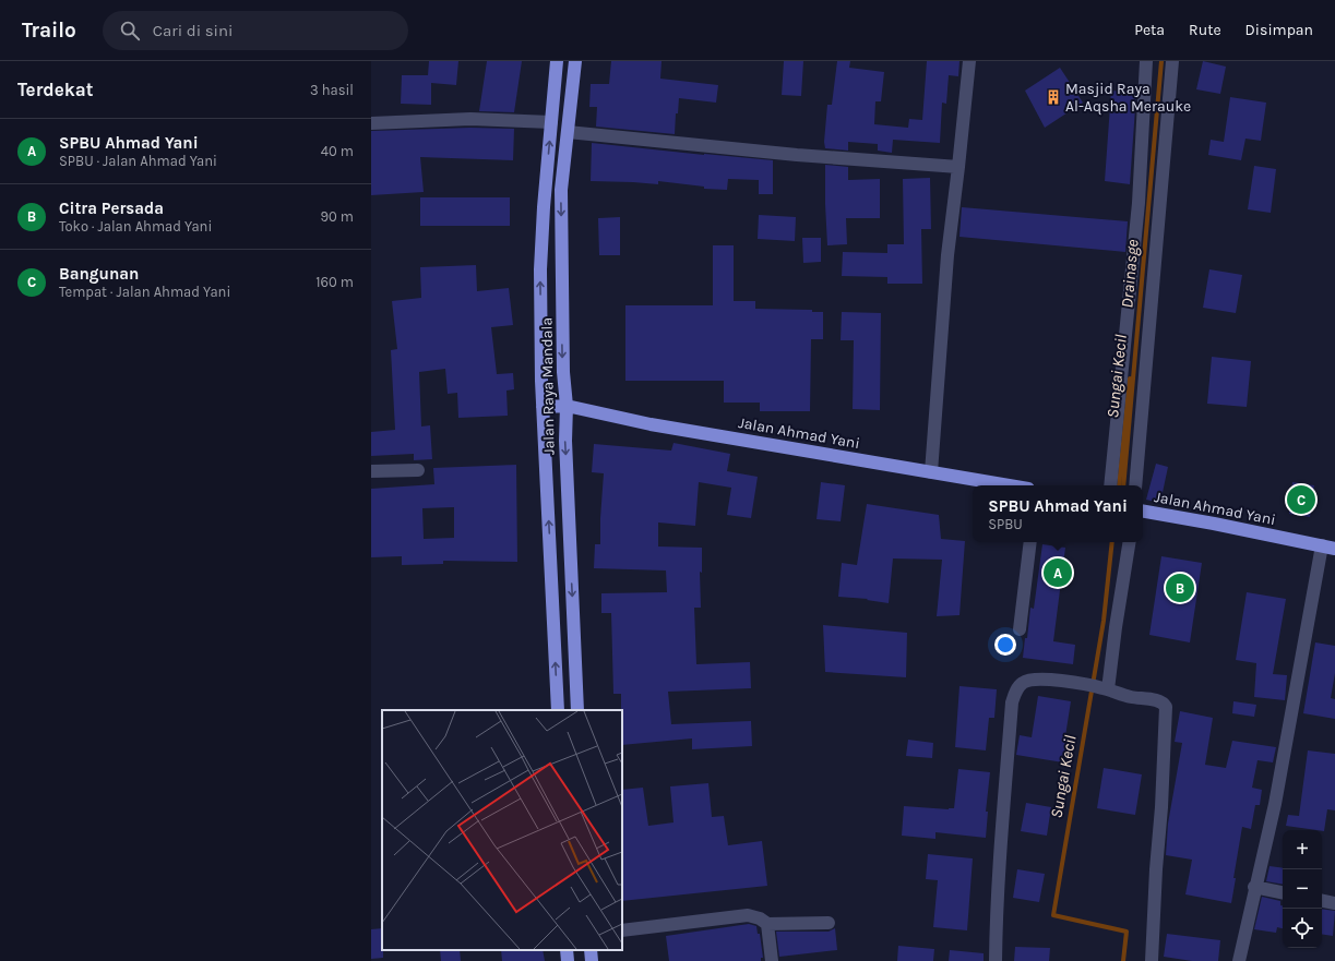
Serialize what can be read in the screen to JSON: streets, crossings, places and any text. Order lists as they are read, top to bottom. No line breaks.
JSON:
{"streets":{"highway":["Jalan Raya Mandala","Jalan Ahmad Yani"]},"crossings":[["Jalan Raya Mandala","Jalan Ahmad Yani"]],"water":["Drainasge","Sungai Kecil"],"places":{"building":["Masjid Raya Al-Aqsha Merauke"]},"page":{"header":"Trailo","search":"Cari di sini","nav":["Peta","Rute","Disimpan"],"heading":["Terdekat","3 hasil"],"list":[{"mark":"A","name":"SPBU Ahmad Yani","note":"SPBU · Jalan Ahmad Yani","value":"40 m"},{"mark":"B","name":"Citra Persada","note":"Toko · Jalan Ahmad Yani","value":"90 m"},{"mark":"C","name":"Bangunan","note":"Tempat · Jalan Ahmad Yani","value":"160 m"}],"pins":["C","A","B"],"popup":["SPBU Ahmad Yani","SPBU"],"map_buttons":["+","−"]}}
